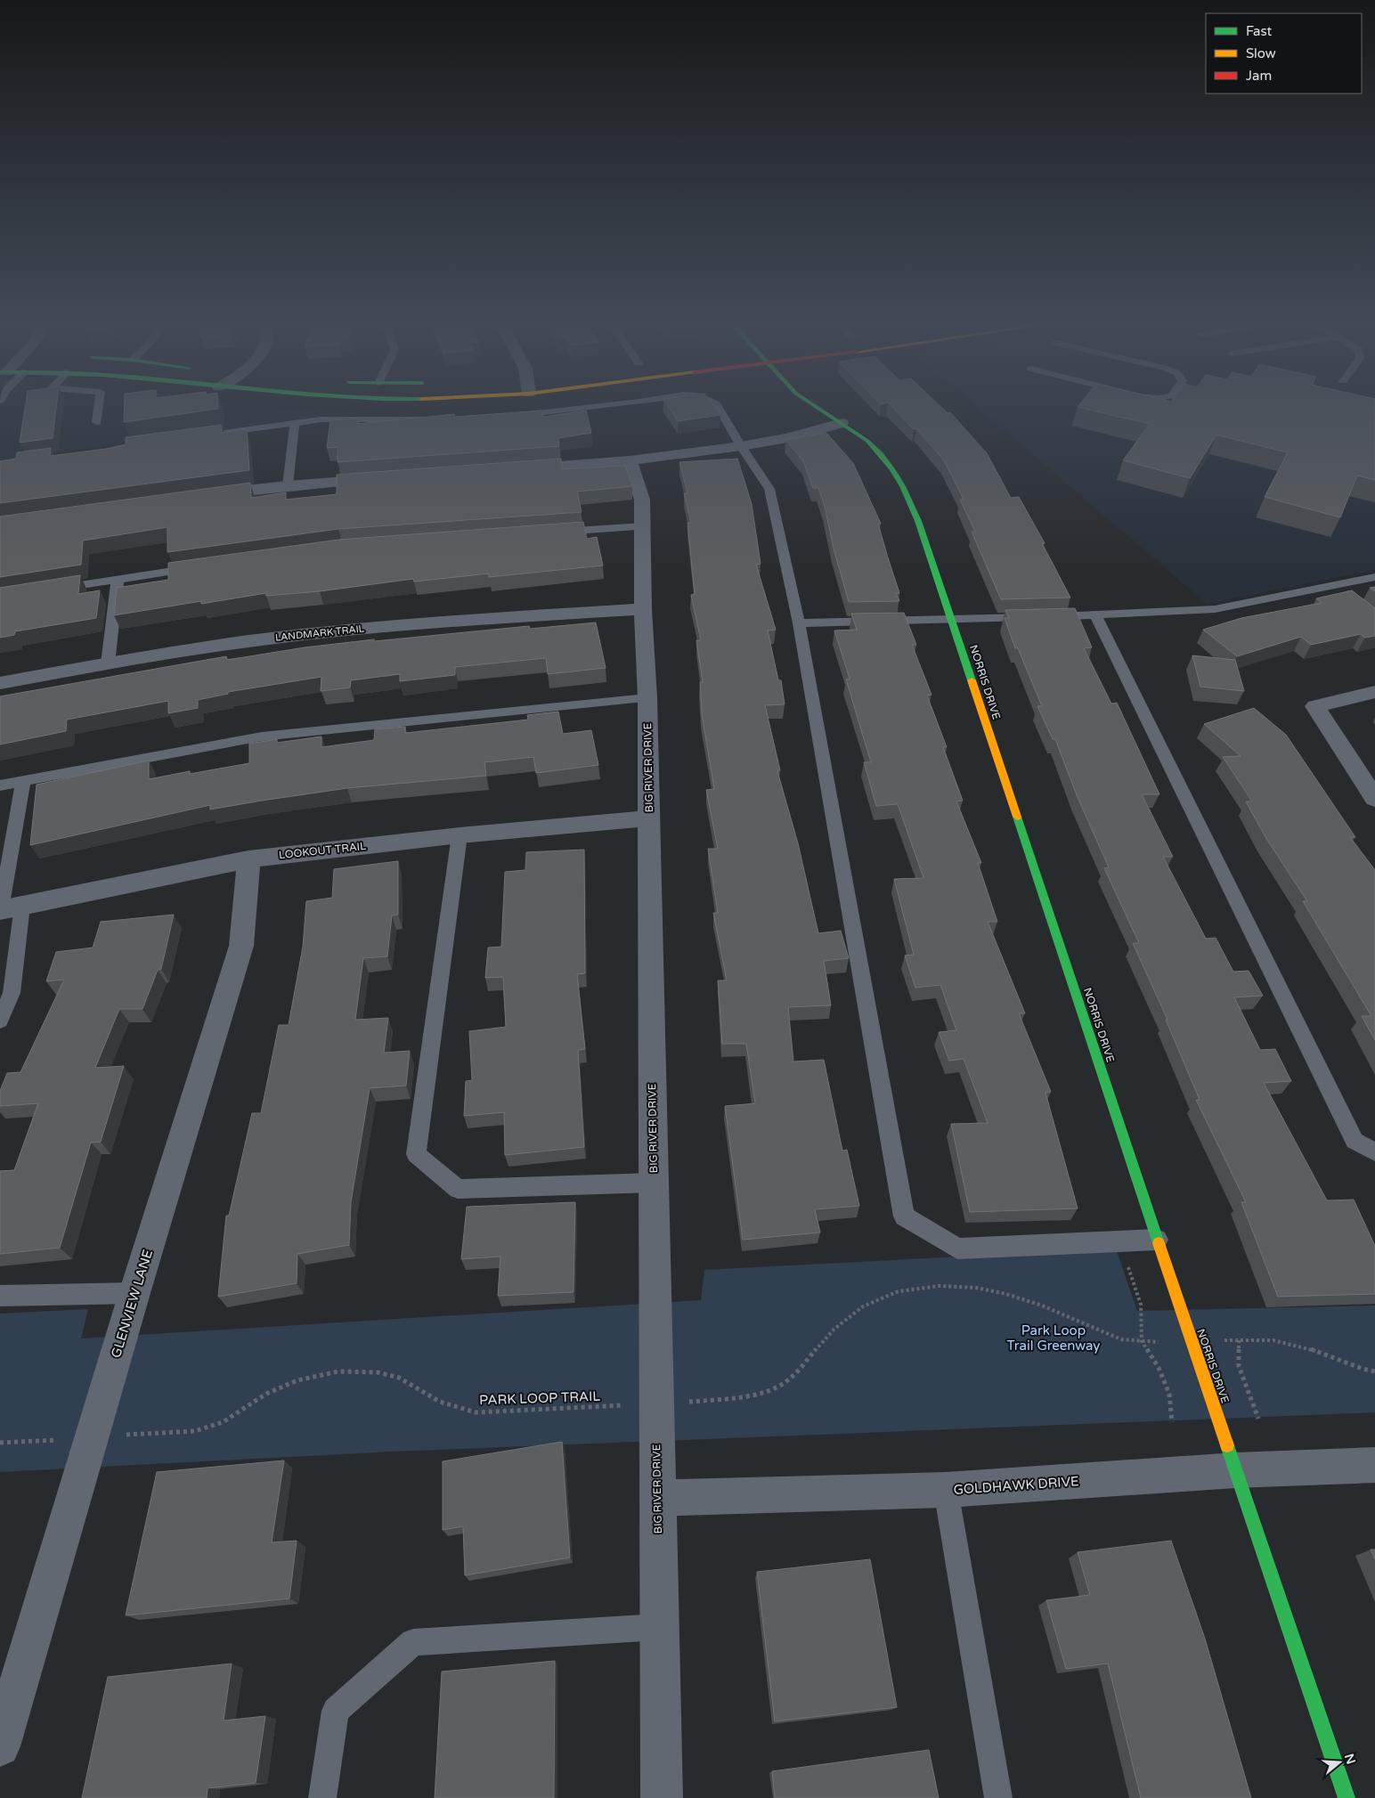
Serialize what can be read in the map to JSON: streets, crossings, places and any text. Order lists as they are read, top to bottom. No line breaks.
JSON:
{"streets":{"main road":["NORRIS DRIVE"],"street":["LANDMARK TRAIL","BIG RIVER DRIVE","LOOKOUT TRAIL","GLENVIEW LANE","GOLDHAWK DRIVE"],"path":["PARK LOOP TRAIL"]},"crossings":[["LANDMARK TRAIL","BIG RIVER DRIVE"],["NORRIS DRIVE","GOLDHAWK DRIVE"],["BIG RIVER DRIVE","LOOKOUT TRAIL"],["BIG RIVER DRIVE","GOLDHAWK DRIVE"],["LOOKOUT TRAIL","GLENVIEW LANE"]],"parks":["Park Loop Trail Greenway"],"legend":["Fast","Slow","Jam"],"north":"right"}
